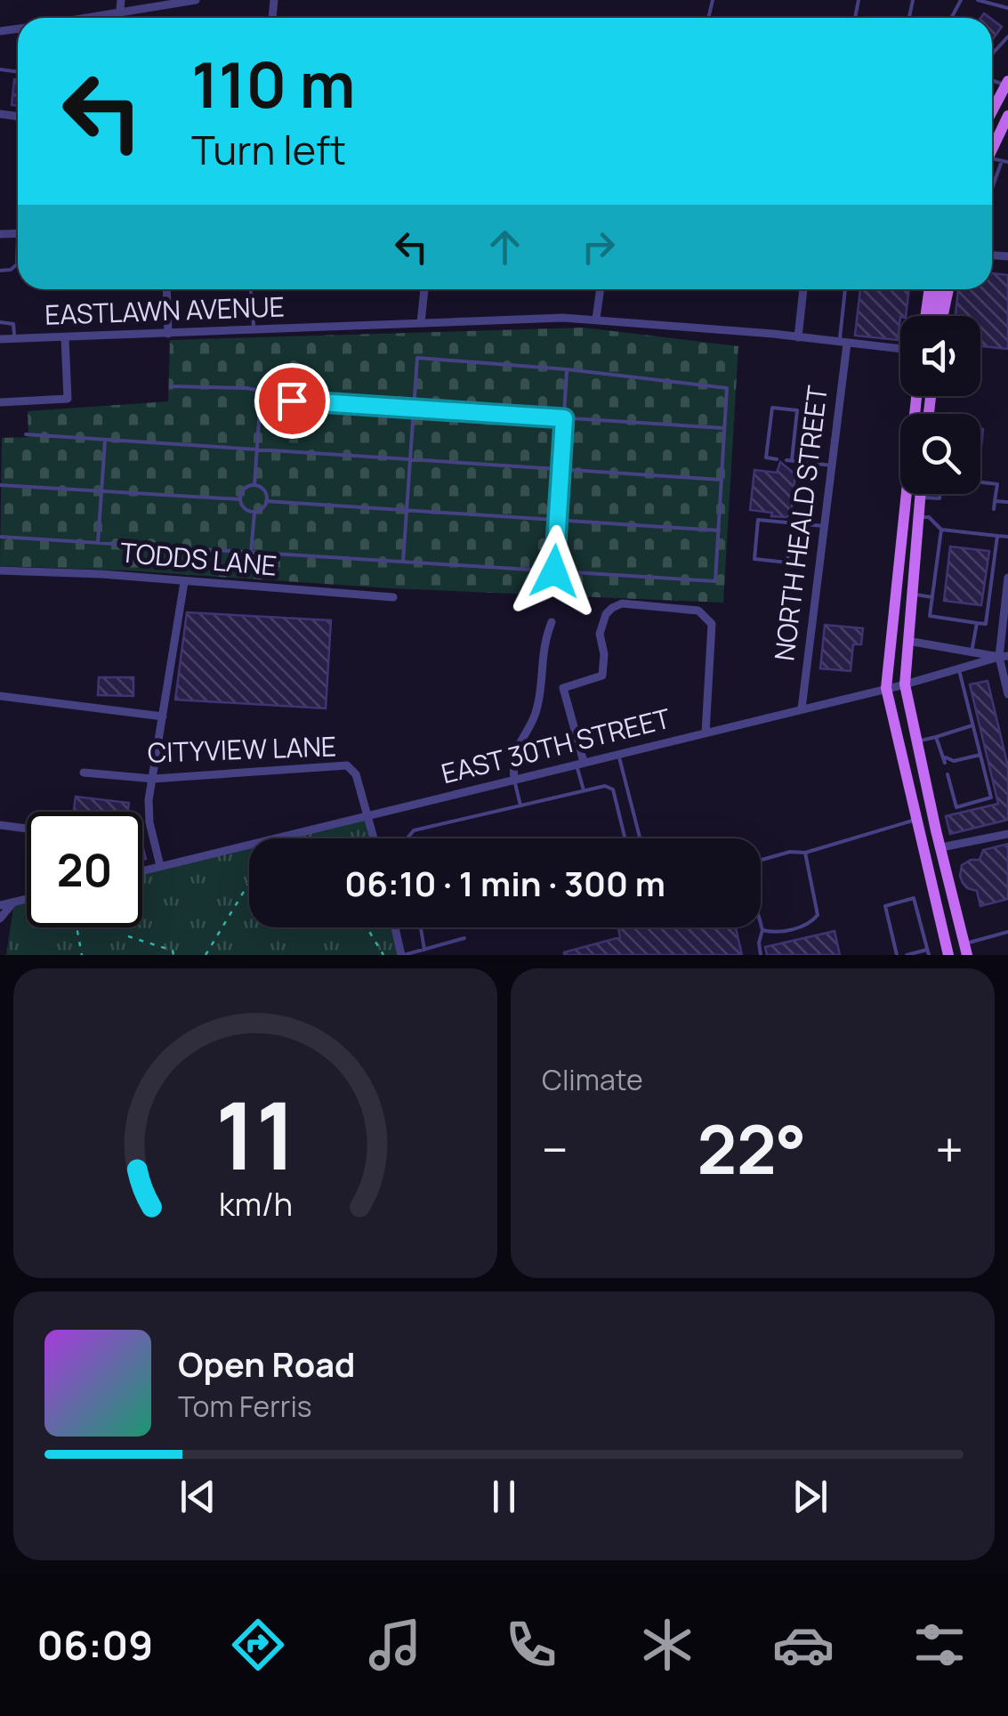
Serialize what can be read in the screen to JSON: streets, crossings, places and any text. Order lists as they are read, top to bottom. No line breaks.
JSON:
{"streets":{"street":["EASTLAWN AVENUE","NORTH HEALD STREET","TODDS LANE","EAST 30TH STREET","CITYVIEW LANE"]},"crossings":[["EASTLAWN AVENUE","NORTH HEALD STREET"],["NORTH HEALD STREET","EAST 30TH STREET"],["EAST 30TH STREET","CITYVIEW LANE"]],"page":{"turn":["110 m","Turn left"],"limit":"20","trip":"06:10 · 1 min · 300 m","tile":"Climate","heat":["−","22°","+"],"song":["Open Road","Tom Ferris"],"tabs":"06:09","gauge":["11","km/h"]}}
